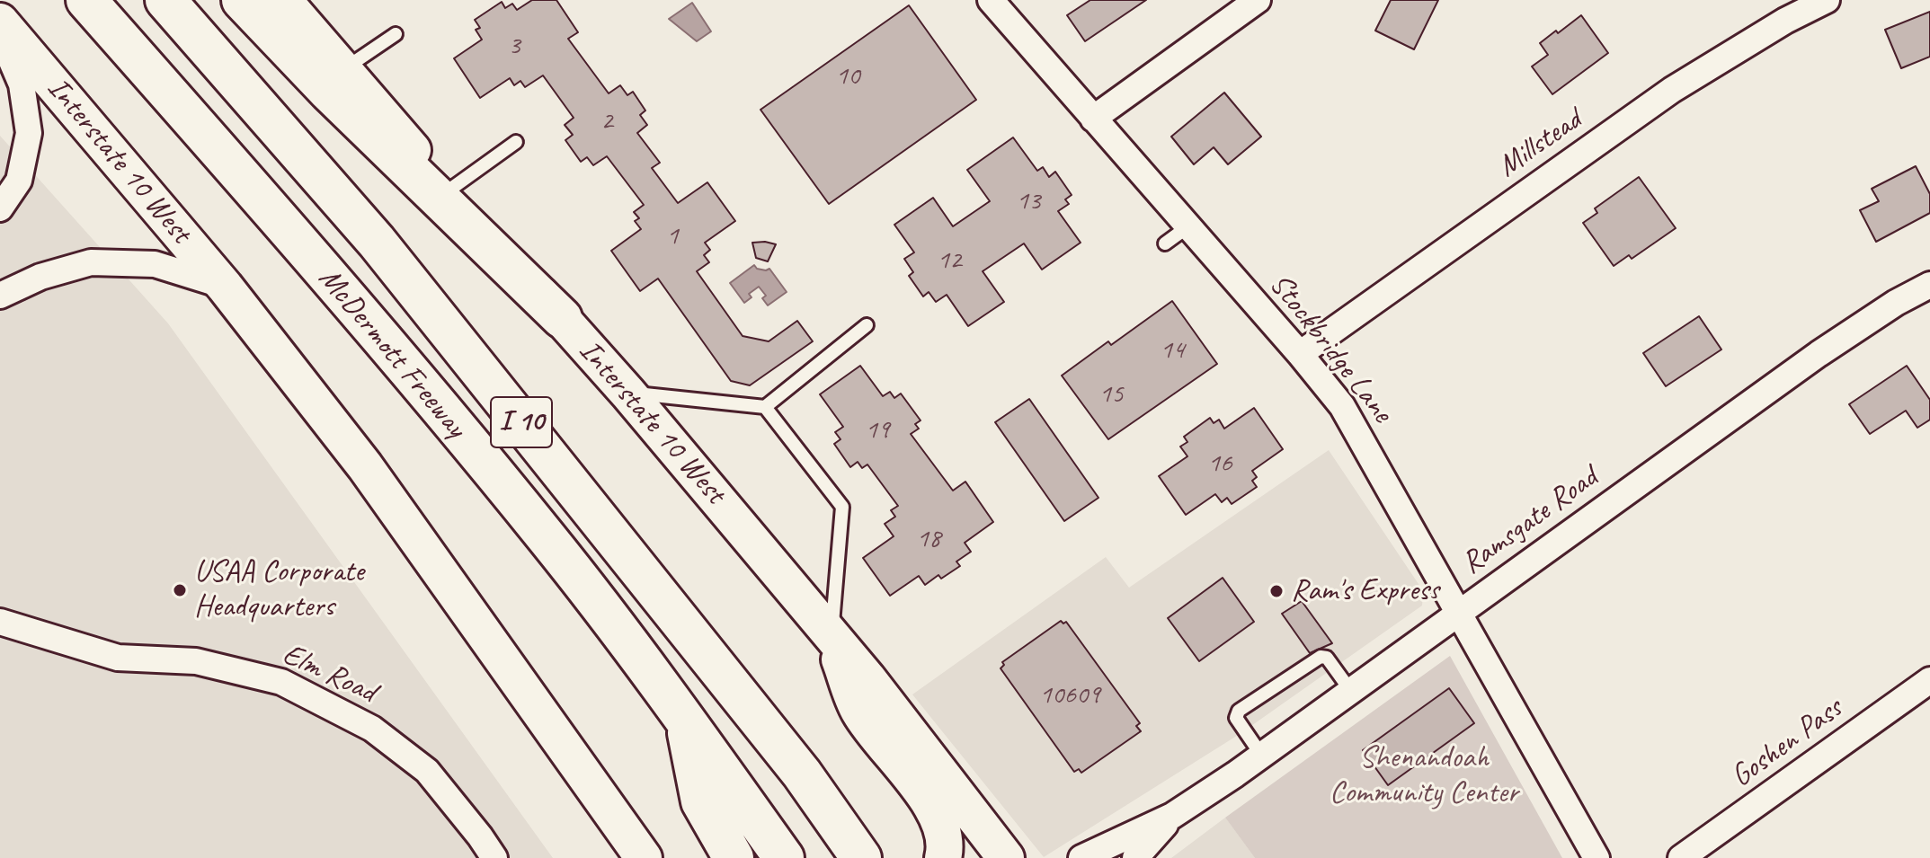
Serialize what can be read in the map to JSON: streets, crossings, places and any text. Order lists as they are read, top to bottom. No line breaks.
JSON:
{"streets":{"highway":["McDermott Freeway","I 10"],"main road":["Interstate 10 West"],"street":["Millstead","Stockbridge Lane","Ramsgate Road","Elm Road","Goshen Pass"]},"crossings":[["Millstead","Stockbridge Lane"],["Stockbridge Lane","Ramsgate Road"]],"parks":["Shenandoah Community Center"],"places":["USAA Corporate Headquarters","Ram's Express"],"house_numbers":["3","10","2","13","1","12","14","15","19","16","18","10609"]}
